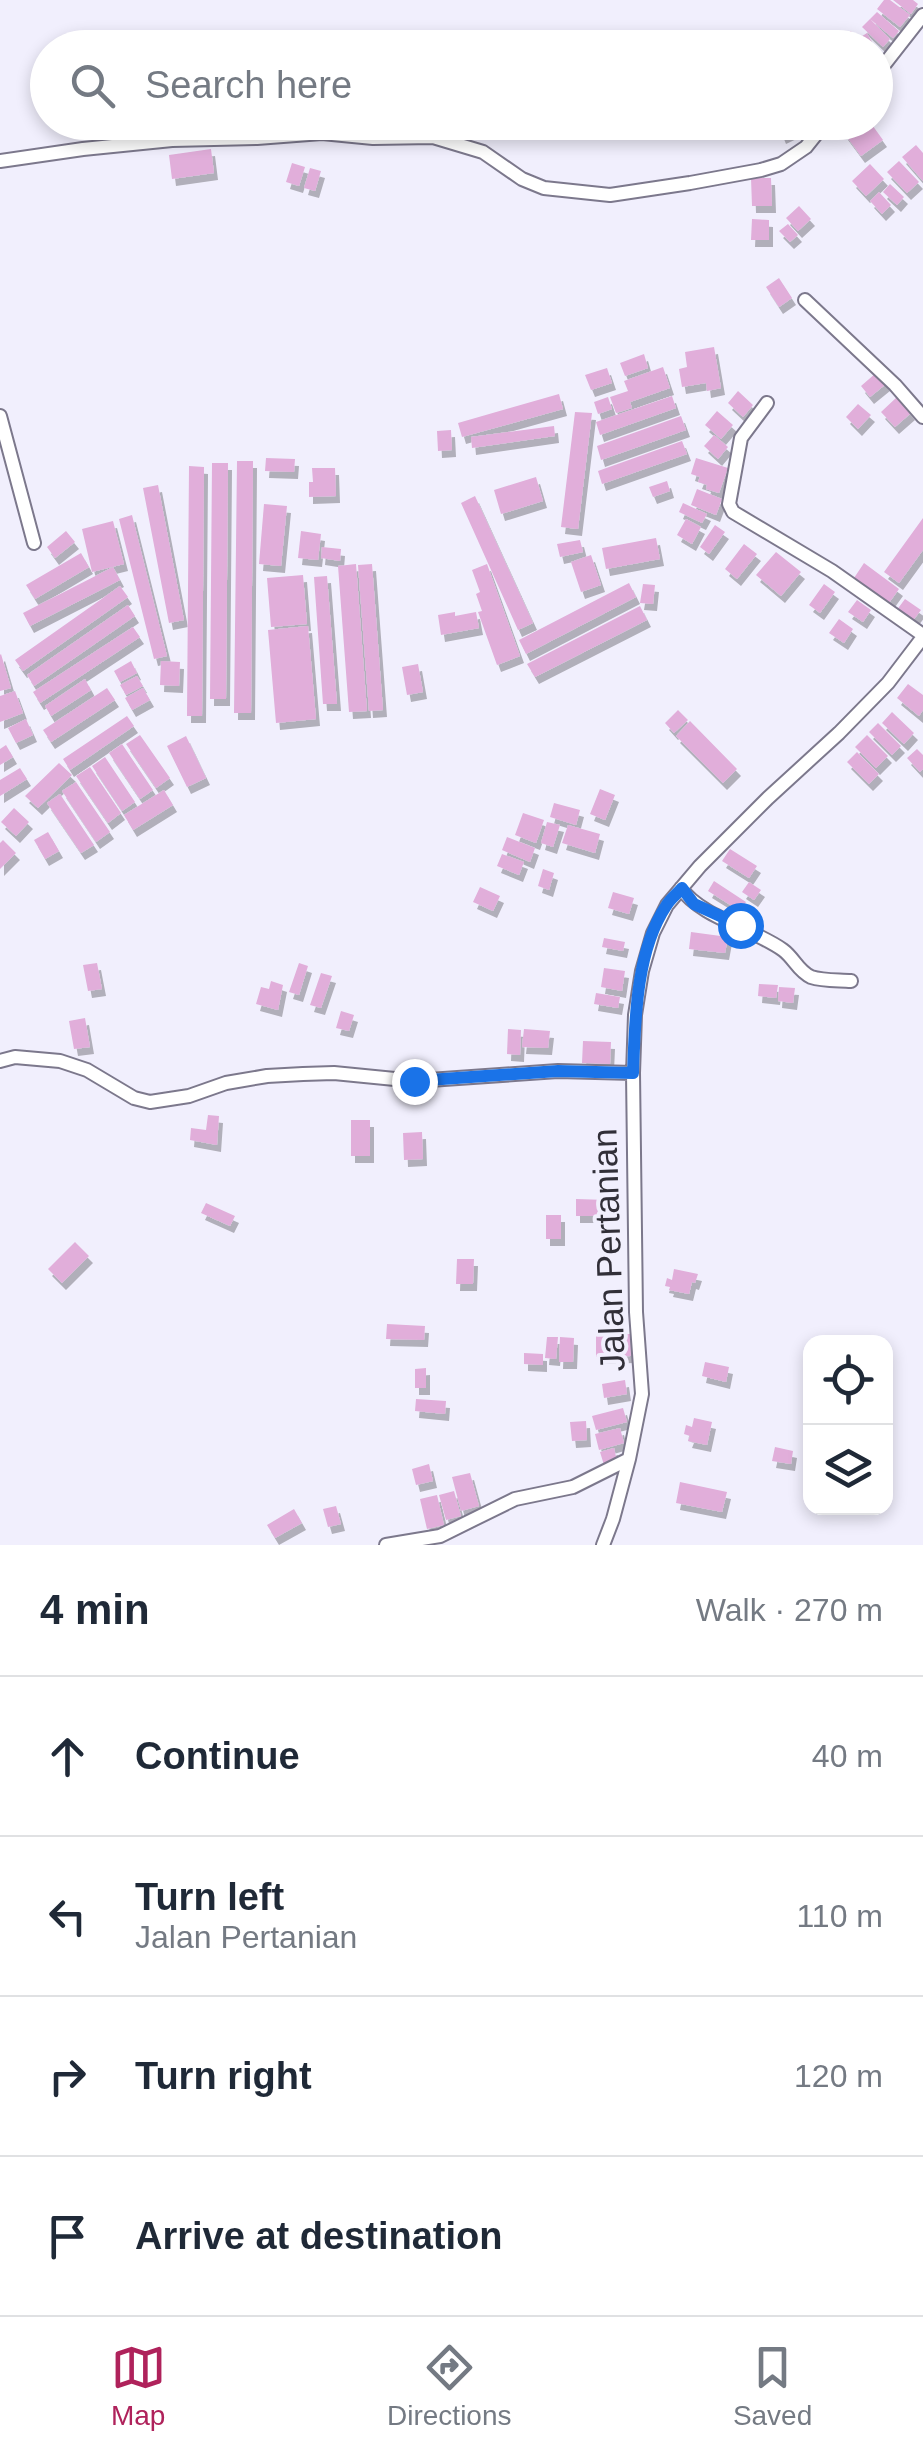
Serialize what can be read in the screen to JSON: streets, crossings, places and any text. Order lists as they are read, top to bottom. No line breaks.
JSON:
{"streets":{"street":["Jalan Pertanian"]},"page":{"search":"Search here","heading":["4 min","Walk · 270 m"],"list":[["Continue","40 m"],["Turn left","Jalan Pertanian","110 m"],["Turn right","120 m"],"Arrive at destination"],"nav":["Map","Directions","Saved"]}}
